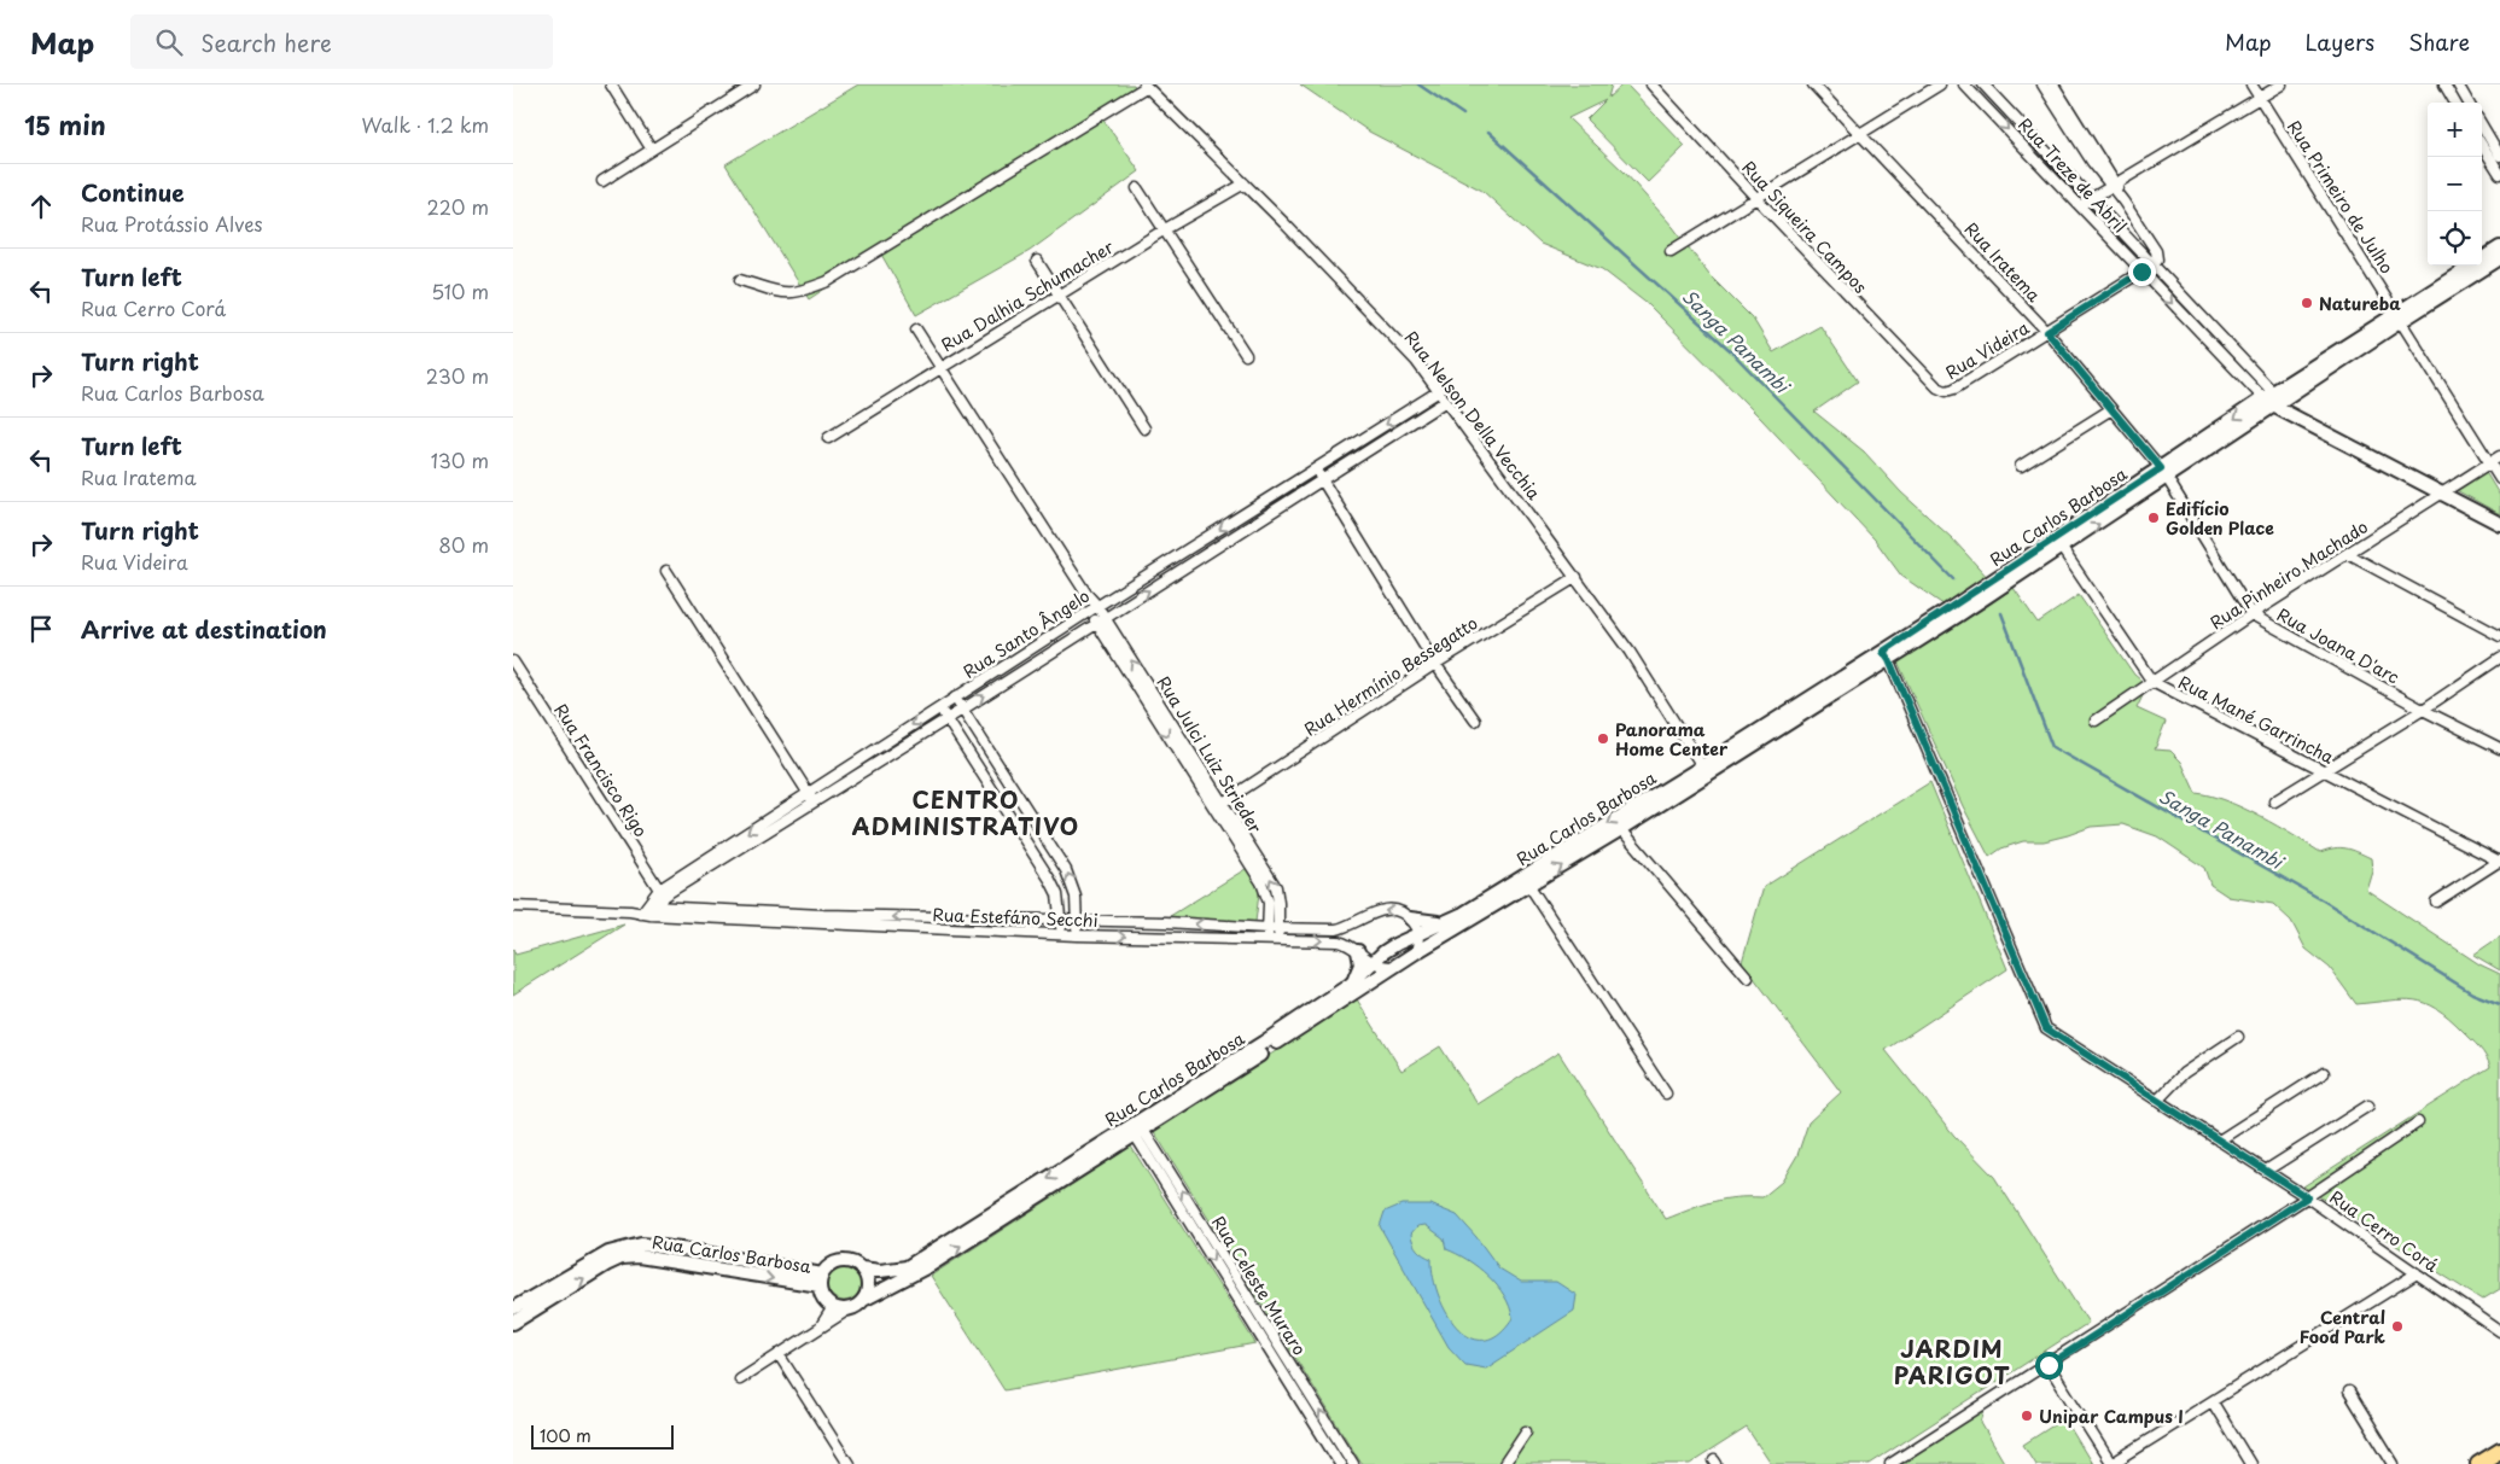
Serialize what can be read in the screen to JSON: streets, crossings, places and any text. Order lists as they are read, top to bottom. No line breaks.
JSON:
{"streets":{"street":["Rua Treze de Abril","Rua Primeiro de Julho","Rua Siqueira Campos","Rua Iratema","Rua Dalhia Schumacher","Rua Videira","Rua Nelson Della Vecchia","Rua Carlos Barbosa","Rua Pinheiro Machado","Rua Santo Ângelo","Rua Joana D'arc","Rua Hermínio Bessegatto","Rua Mané Garrincha","Rua Julci Luiz Strieder","Rua Francisco Rigo","Rua Estefáno Secchi","Rua Cerro Corá","Rua Celeste Muraro"]},"crossings":[["Rua Treze de Abril","Rua Videira"],["Rua Treze de Abril","Rua Carlos Barbosa"],["Rua Treze de Abril","Rua Pinheiro Machado"],["Rua Primeiro de Julho","Rua Carlos Barbosa"],["Rua Primeiro de Julho","Rua Pinheiro Machado"],["Rua Siqueira Campos","Rua Videira"],["Rua Iratema","Rua Videira"],["Rua Iratema","Rua Carlos Barbosa"],["Rua Iratema","Rua Joana D'arc"],["Rua Dalhia Schumacher","Rua Nelson Della Vecchia"],["Rua Dalhia Schumacher","Rua Julci Luiz Strieder"],["Rua Nelson Della Vecchia","Rua Carlos Barbosa"],["Rua Nelson Della Vecchia","Rua Santo Ângelo"],["Rua Nelson Della Vecchia","Rua Hermínio Bessegatto"],["Rua Carlos Barbosa","Rua Joana D'arc"],["Rua Carlos Barbosa","Rua Mané Garrincha"],["Rua Carlos Barbosa","Rua Estefáno Secchi"],["Rua Carlos Barbosa","Rua Cerro Corá"],["Rua Carlos Barbosa","Rua Celeste Muraro"],["Rua Pinheiro Machado","Rua Joana D'arc"],["Rua Pinheiro Machado","Rua Mané Garrincha"],["Rua Santo Ângelo","Rua Julci Luiz Strieder"],["Rua Santo Ângelo","Rua Francisco Rigo"],["Rua Hermínio Bessegatto","Rua Julci Luiz Strieder"],["Rua Julci Luiz Strieder","Rua Estefáno Secchi"]],"districts":["CENTRO ADMINISTRATIVO","JARDIM PARIGOT"],"water":["Sanga Panambi"],"places":["Natureba","Edifício Golden Place","Panorama Home Center","Central Food Park","Unipar Campus I"],"scale_bar":"100 m","page":{"header":"Map","search":"Search here","nav":["Map","Layers","Share"],"heading":["15 min","Walk · 1.2 km"],"map_buttons":["+","−"],"list":[["Continue","Rua Protássio Alves","220 m"],["Turn left","Rua Cerro Corá","510 m"],["Turn right","Rua Carlos Barbosa","230 m"],["Turn left","Rua Iratema","130 m"],["Turn right","Rua Videira","80 m"],"Arrive at destination"],"scale":"100 m"}}
